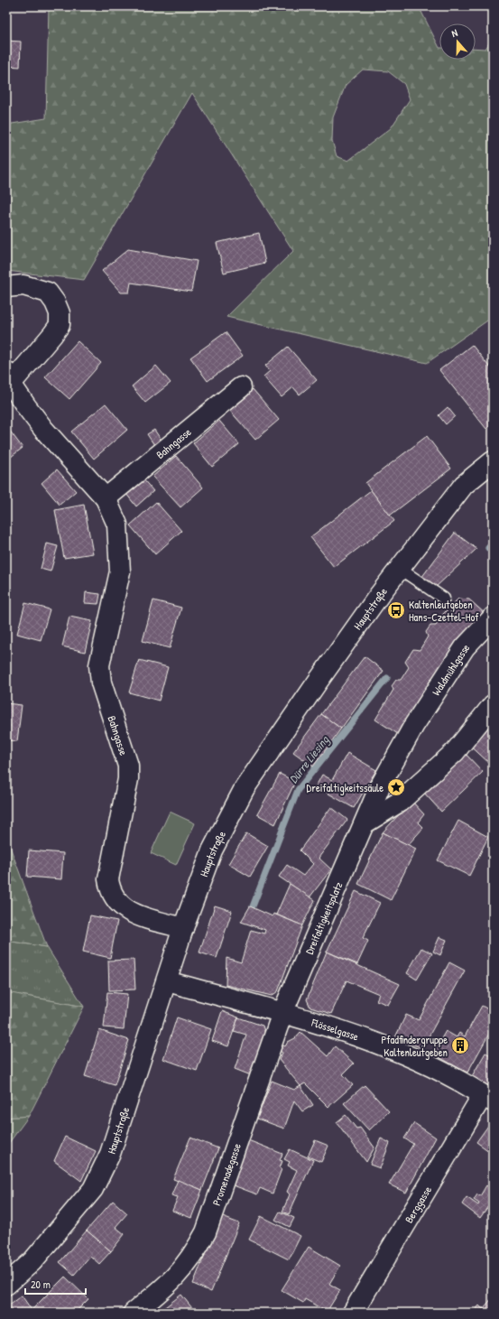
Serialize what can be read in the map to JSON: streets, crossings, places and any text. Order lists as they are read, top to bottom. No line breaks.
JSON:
{"streets":{"street":["Bahngasse","Hauptstraße","Waldmühlgasse","Dreifaltigkeitsplatz","Flösselgasse","Promenadegasse","Berggasse"]},"crossings":[["Bahngasse","Hauptstraße"],["Hauptstraße","Flösselgasse"],["Waldmühlgasse","Dreifaltigkeitsplatz"],["Dreifaltigkeitsplatz","Flösselgasse"],["Dreifaltigkeitsplatz","Promenadegasse"],["Flösselgasse","Promenadegasse"],["Flösselgasse","Berggasse"]],"water":["Dürre Liesing"],"places":{"bus stop":["Kaltenleutgeben Hans-Czettel-Hof"],"place":["Dreifaltigkeitssäule"],"building":["Pfadfindergruppe Kaltenleutgeben"]},"scale_bar":"20 m","north":"top"}
